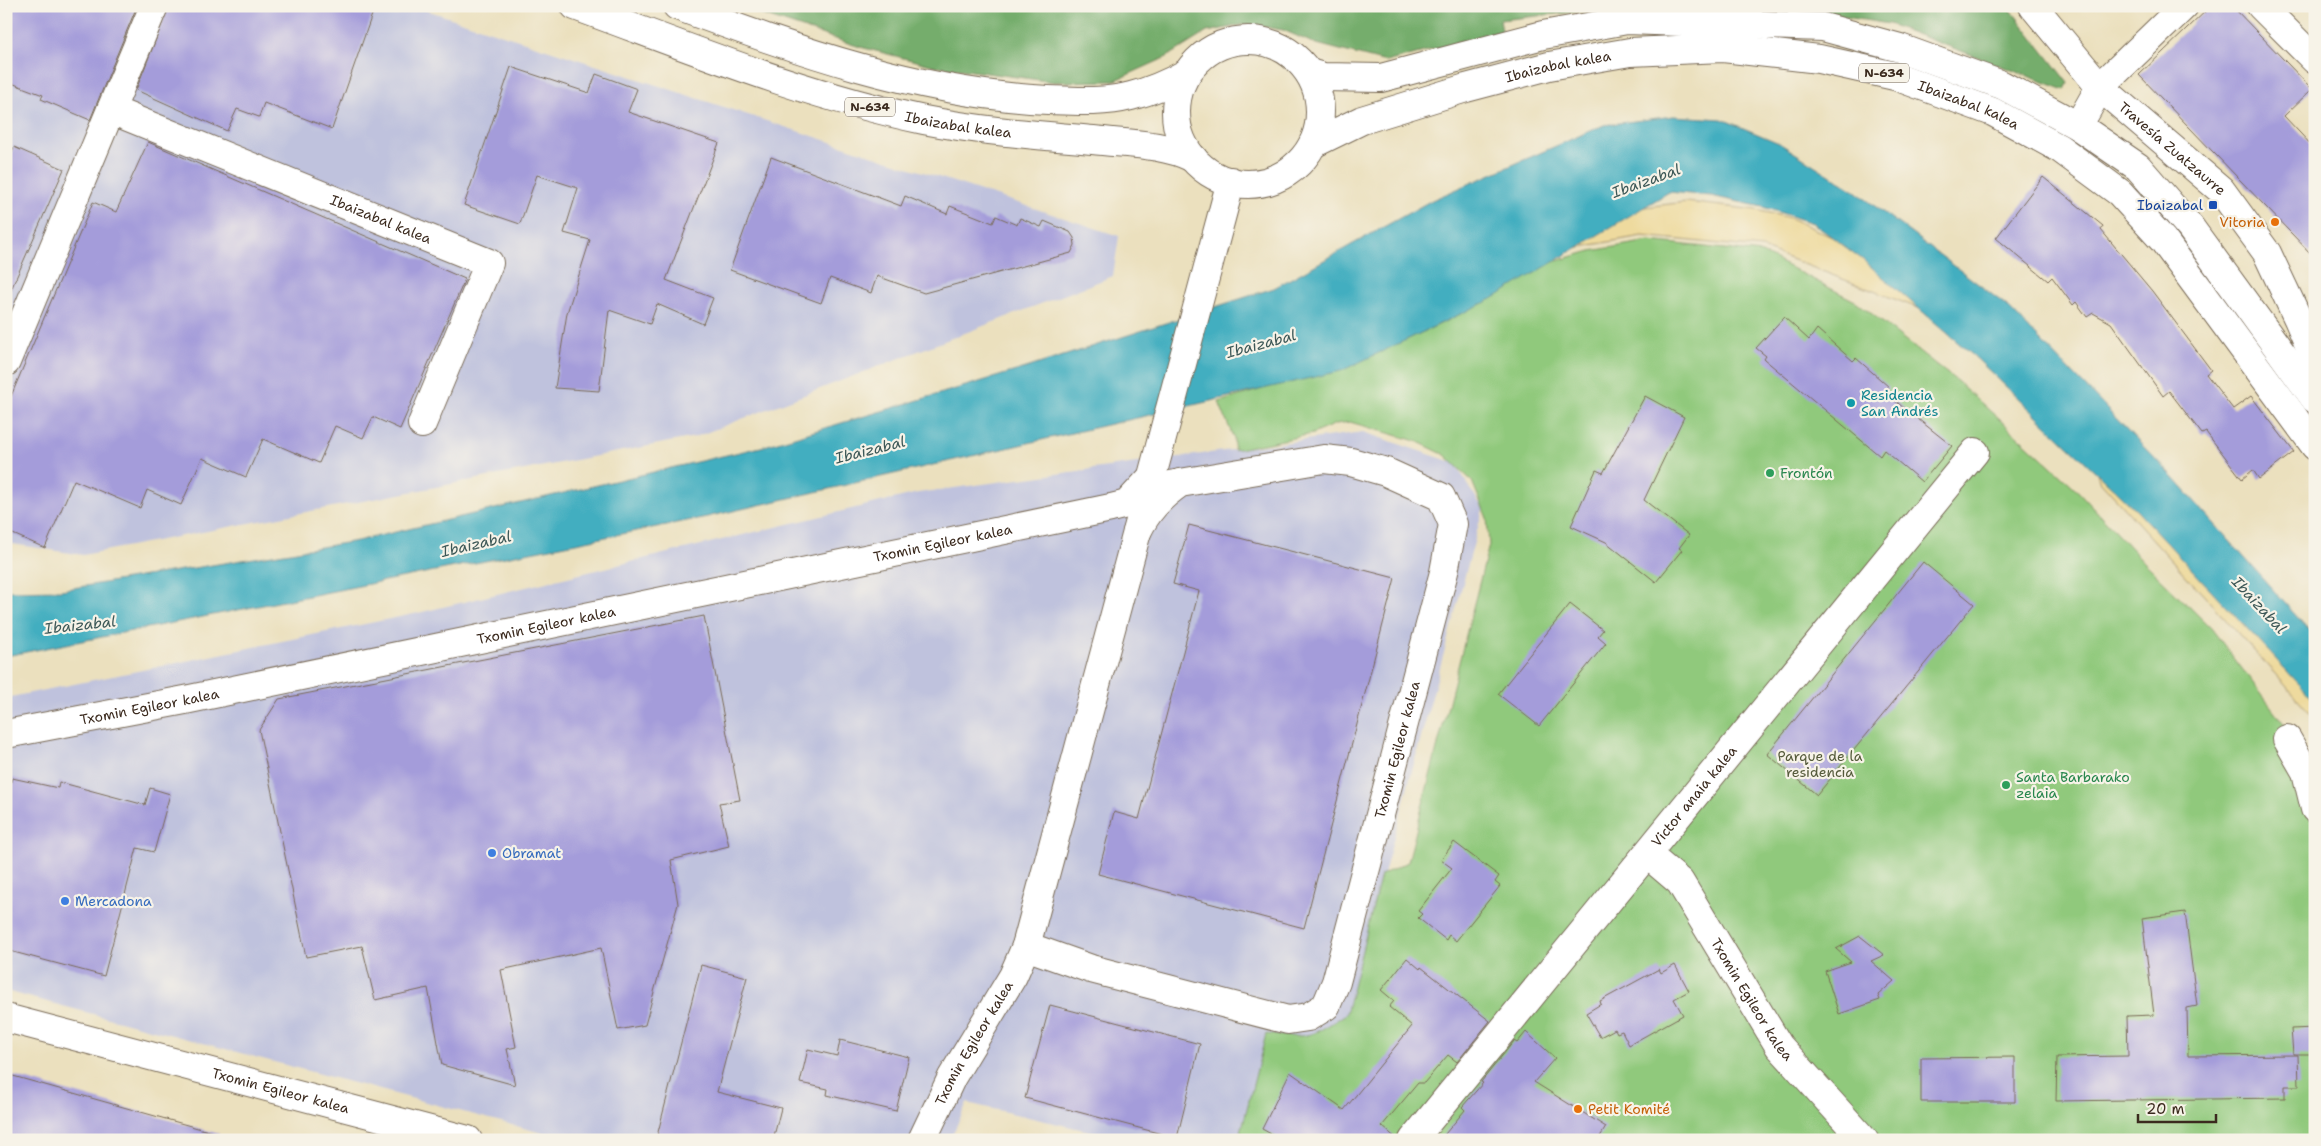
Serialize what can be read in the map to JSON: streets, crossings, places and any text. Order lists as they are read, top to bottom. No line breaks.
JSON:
{"streets":{"main road":["Ibaizabal kalea","N-634","Travesía Zuatzaurre","Txomin Egileor kalea","Victor anaia kalea"]},"crossings":[["Ibaizabal kalea","N-634"],["Ibaizabal kalea","Txomin Egileor kalea"],["N-634","Txomin Egileor kalea"],["Txomin Egileor kalea","Victor anaia kalea"]],"water":["Ibaizabal"],"parks":["Parque de la residencia"],"places":{"transit":["Ibaizabal"],"other":["Vitoria","Residencia San Andrés","Frontón","Santa Barbarako zelaia","Obramat","Mercadona","Petit Komité"]},"scale_bar":"20 m"}
